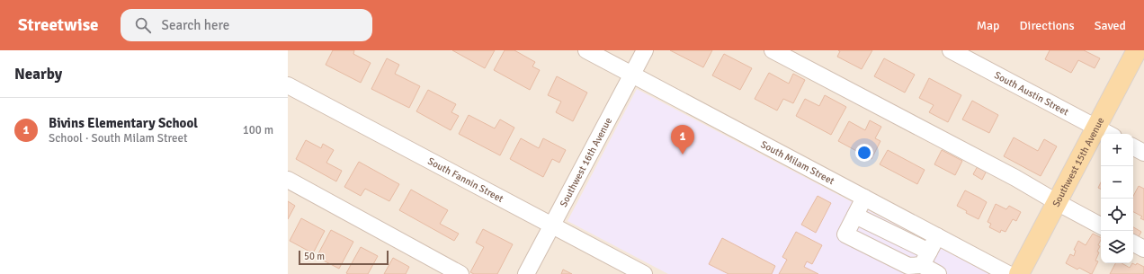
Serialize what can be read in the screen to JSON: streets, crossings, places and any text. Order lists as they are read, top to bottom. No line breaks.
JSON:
{"streets":{"main road":["Southwest 15th Avenue"],"street":["South Austin Street","South Milam Street","Southwest 16th Avenue","South Fannin Street"]},"crossings":[["South Austin Street","Southwest 15th Avenue"],["South Milam Street","Southwest 16th Avenue"],["Southwest 16th Avenue","South Fannin Street"]],"scale_bar":"50 m","page":{"header":"Streetwise","search":"Search here","nav":["Map","Directions","Saved"],"heading":"Nearby","list":[{"mark":"1","name":"Bivins Elementary School","note":"School · South Milam Street","value":"100 m"}],"pins":"1","map_buttons":["+","−"],"scale":"50 m"}}
